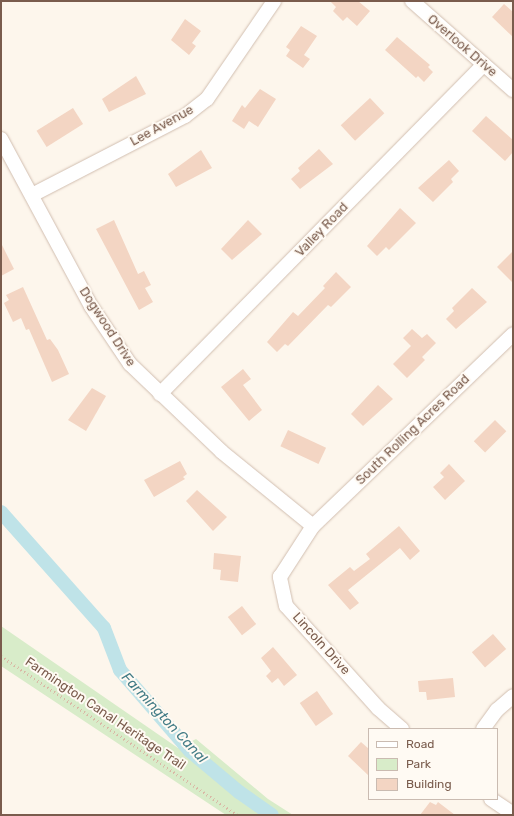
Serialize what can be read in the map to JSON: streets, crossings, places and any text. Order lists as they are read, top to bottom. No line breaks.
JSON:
{"streets":{"street":["Overlook Drive","Lee Avenue","Valley Road","Dogwood Drive","South Rolling Acres Road","Lincoln Drive"],"path":["Farmington Canal Heritage Trail"]},"crossings":[["Overlook Drive","Valley Road"],["Lee Avenue","Dogwood Drive"],["Valley Road","Dogwood Drive"],["Dogwood Drive","South Rolling Acres Road"],["Dogwood Drive","Lincoln Drive"],["South Rolling Acres Road","Lincoln Drive"]],"water":["Farmington Canal"],"legend":["Road","Park","Building"]}
